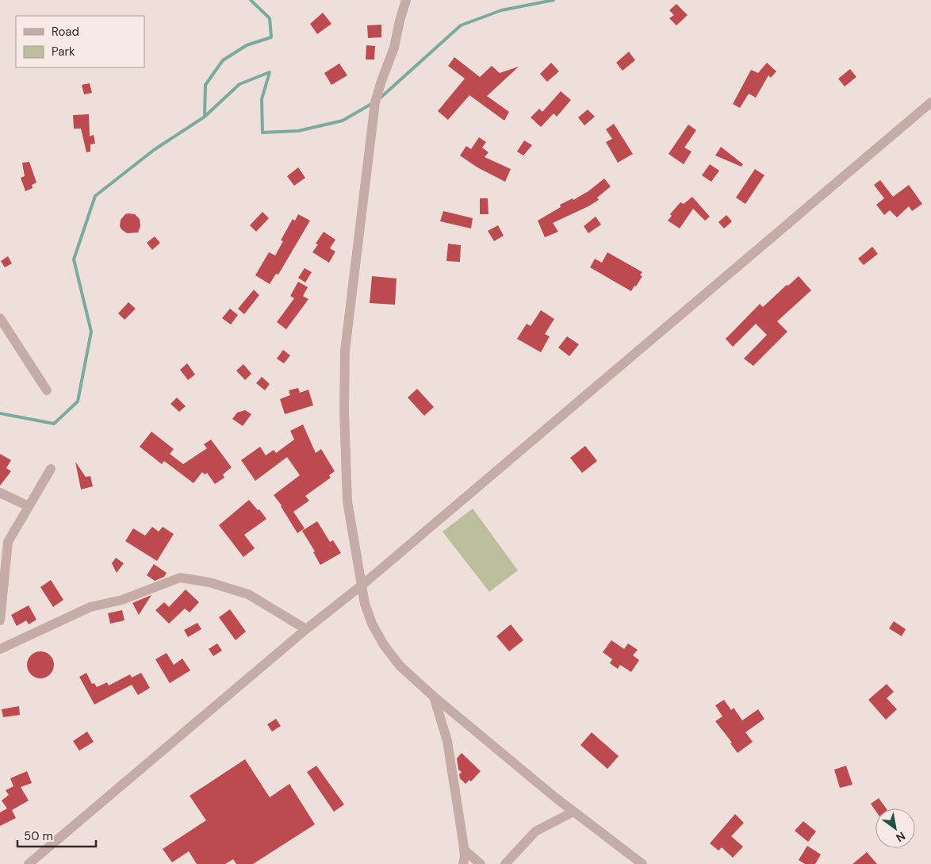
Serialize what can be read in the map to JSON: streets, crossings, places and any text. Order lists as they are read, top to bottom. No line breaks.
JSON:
{"legend":["Road","Park"],"scale_bar":"50 m","north":"bottom right"}
